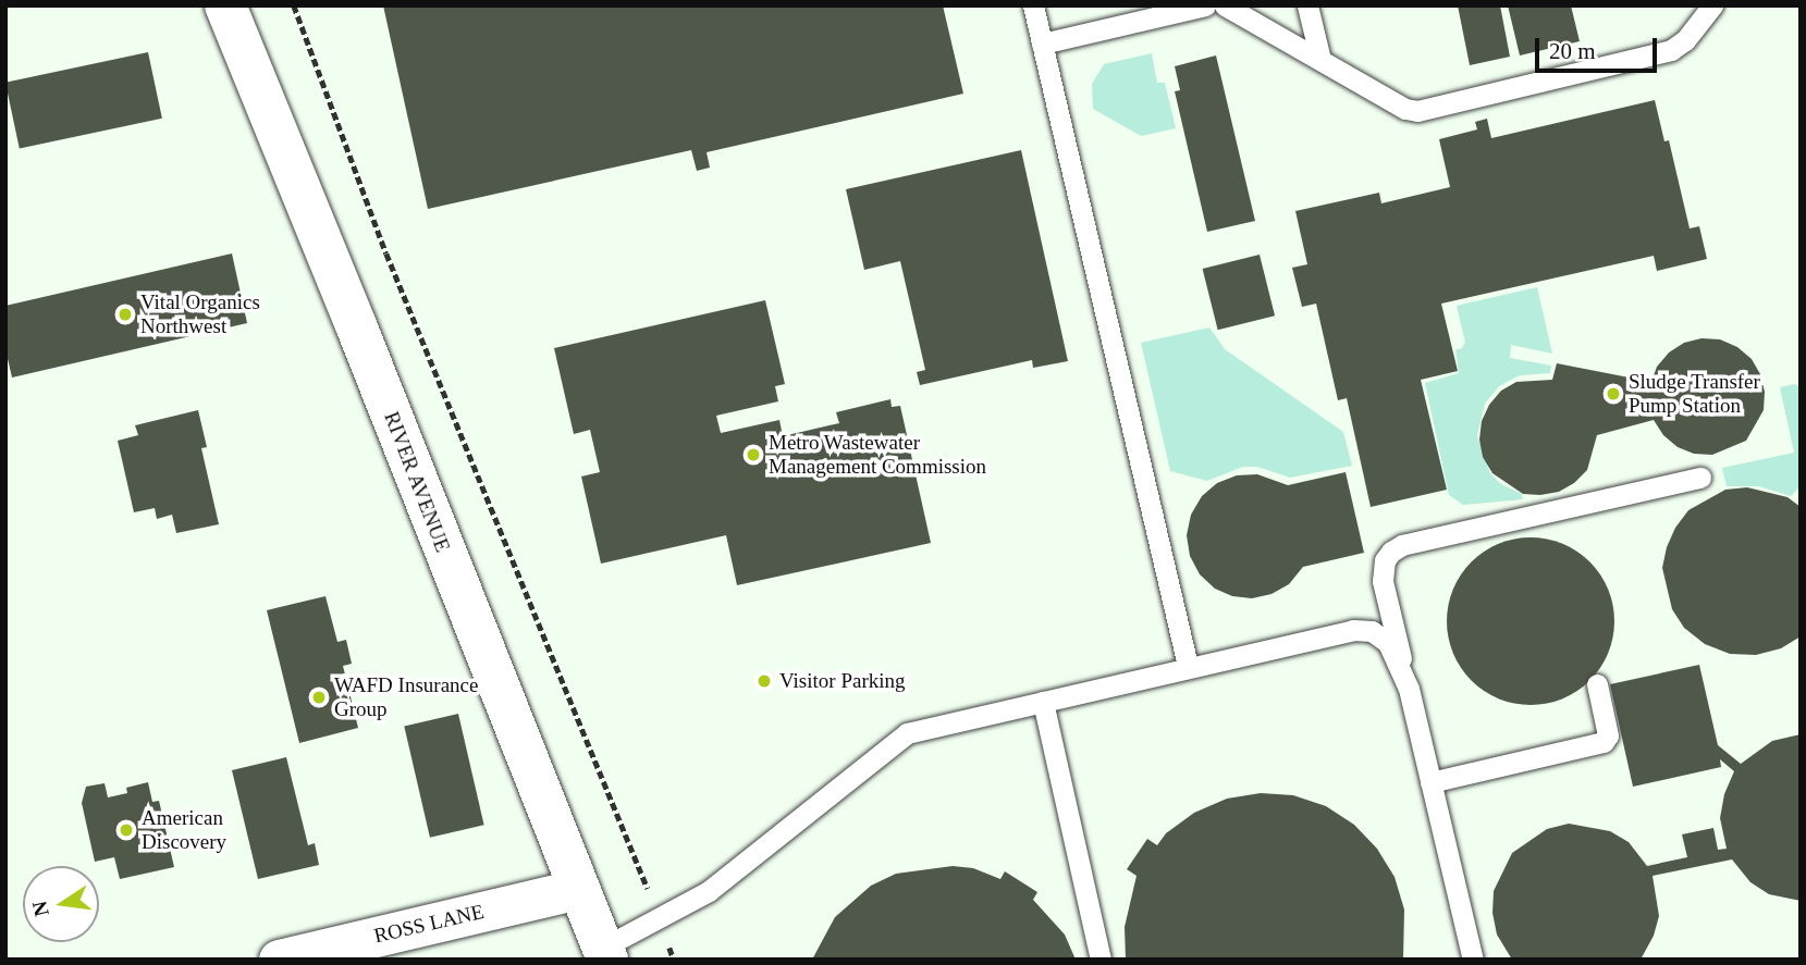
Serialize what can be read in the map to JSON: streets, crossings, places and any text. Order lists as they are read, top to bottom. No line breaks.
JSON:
{"streets":{"street":["RIVER AVENUE","ROSS LANE"]},"crossings":[["RIVER AVENUE","ROSS LANE"]],"places":["Vital Organics Northwest","Sludge Transfer Pump Station","Metro Wastewater Management Commission","Visitor Parking","WAFD Insurance Group","American Discovery"],"scale_bar":"20 m","north":"left"}
